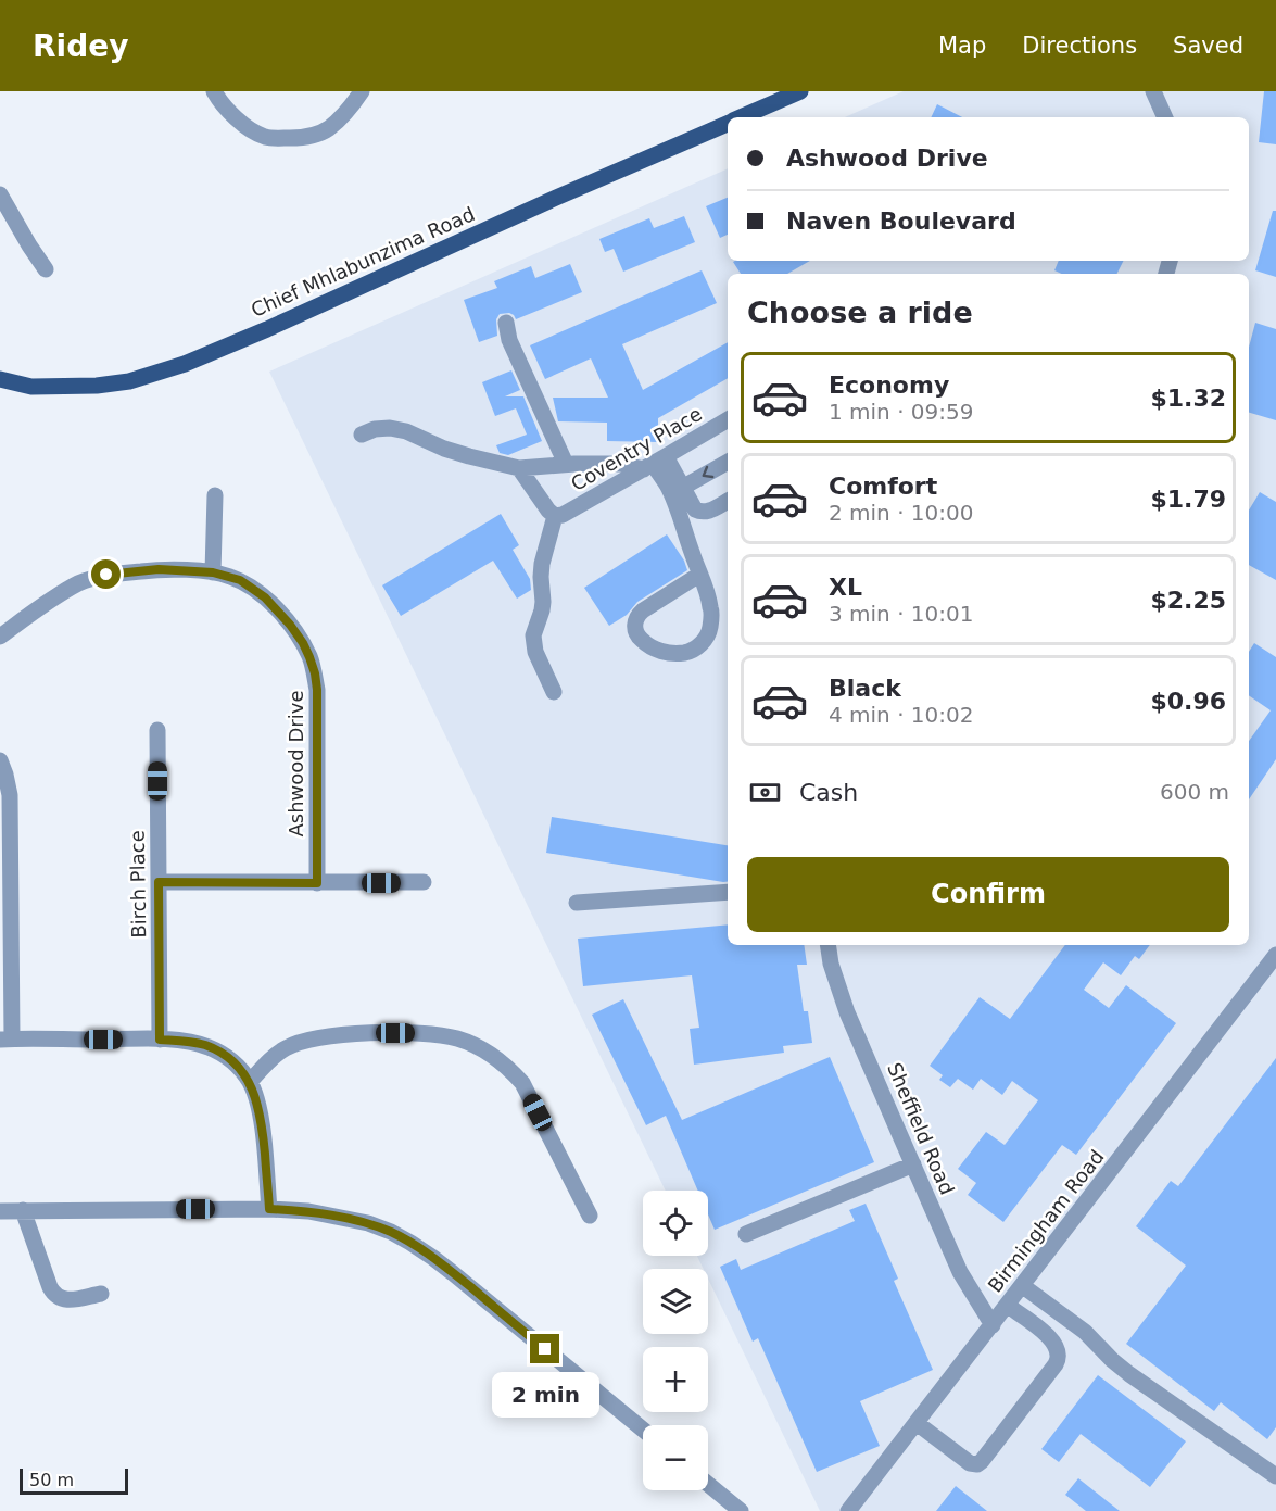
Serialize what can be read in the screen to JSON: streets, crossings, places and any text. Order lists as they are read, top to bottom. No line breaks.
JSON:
{"streets":{"main road":["Chief Mhlabunzima Road"],"street":["Coventry Place","Ashwood Drive","Birch Place","Sheffield Road","Birmingham Road"]},"crossings":[["Sheffield Road","Birmingham Road"]],"scale_bar":"50 m","page":{"header":"Ridey","nav":["Map","Directions","Saved"],"banner":["Ashwood Drive","Naven Boulevard"],"heading":"Choose a ride","list":[{"name":"Economy","note":"1 min · 09:59","value":"$1.32"},{"name":"Comfort","note":"2 min · 10:00","value":"$1.79"},{"name":"XL","note":"3 min · 10:01","value":"$2.25"},{"name":"Black","note":"4 min · 10:02","value":"$0.96"}],"pay":["Cash","600 m"],"buttons":"Confirm","map_buttons":["+","−"],"bubble":"2 min","scale":"50 m"}}
